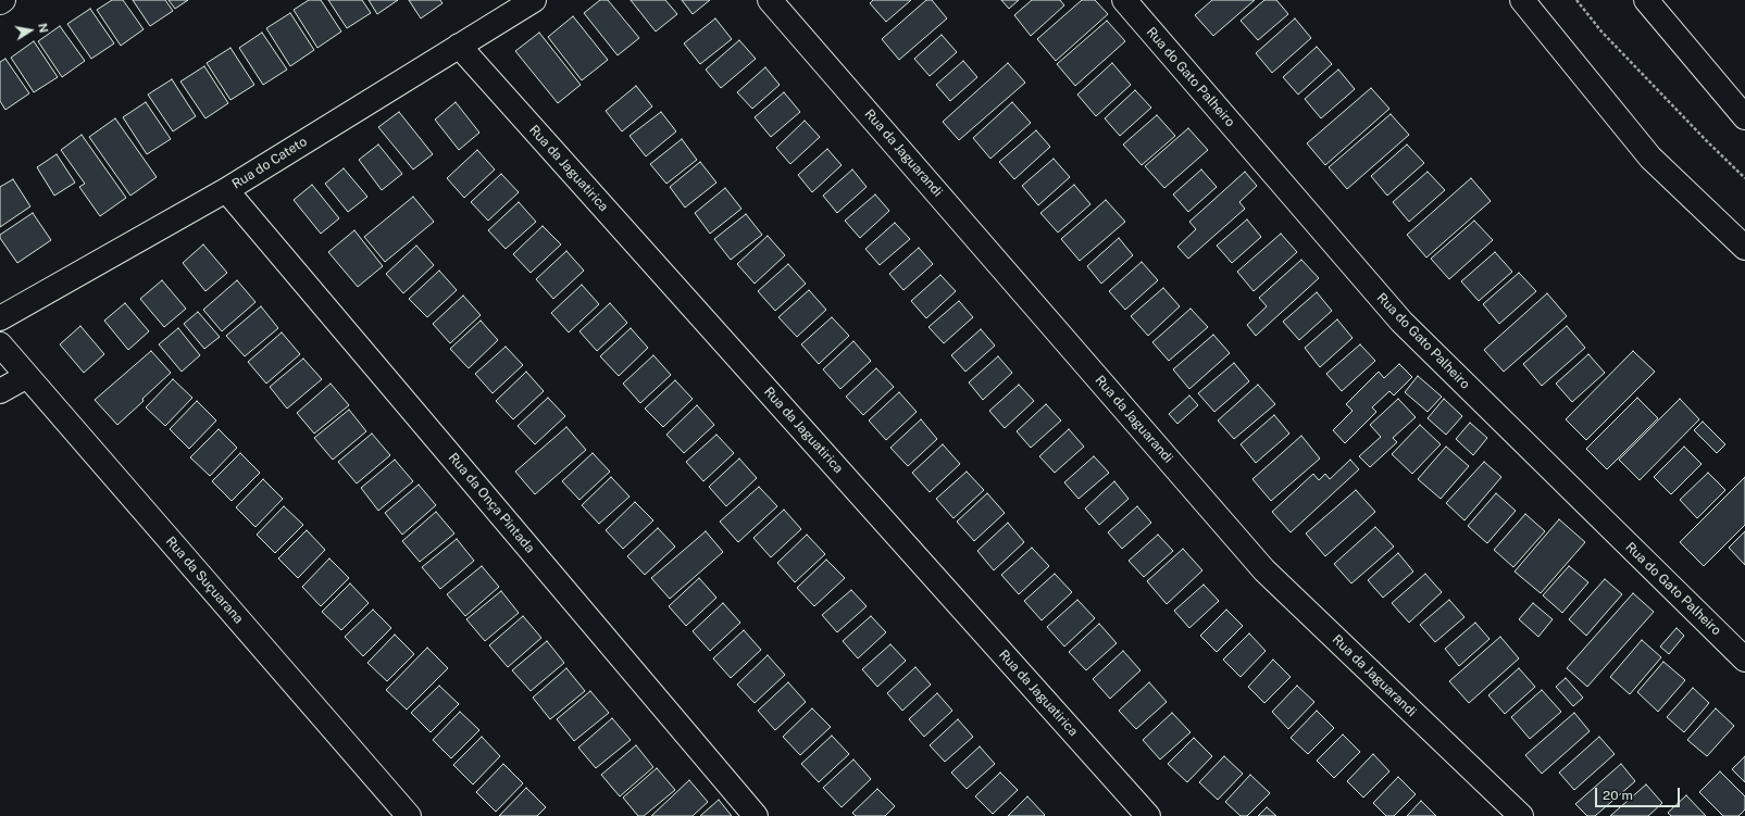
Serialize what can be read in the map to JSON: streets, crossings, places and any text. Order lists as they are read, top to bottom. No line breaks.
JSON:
{"streets":{"street":["Rua do Gato Palheiro","Rua da Jaguarandi","Rua do Cateto","Rua da Jaguatirica","Rua da Onça Pintada","Rua da Suçuarana"]},"crossings":[["Rua do Cateto","Rua da Jaguatirica"],["Rua do Cateto","Rua da Onça Pintada"]],"scale_bar":"20 m","north":"right"}
